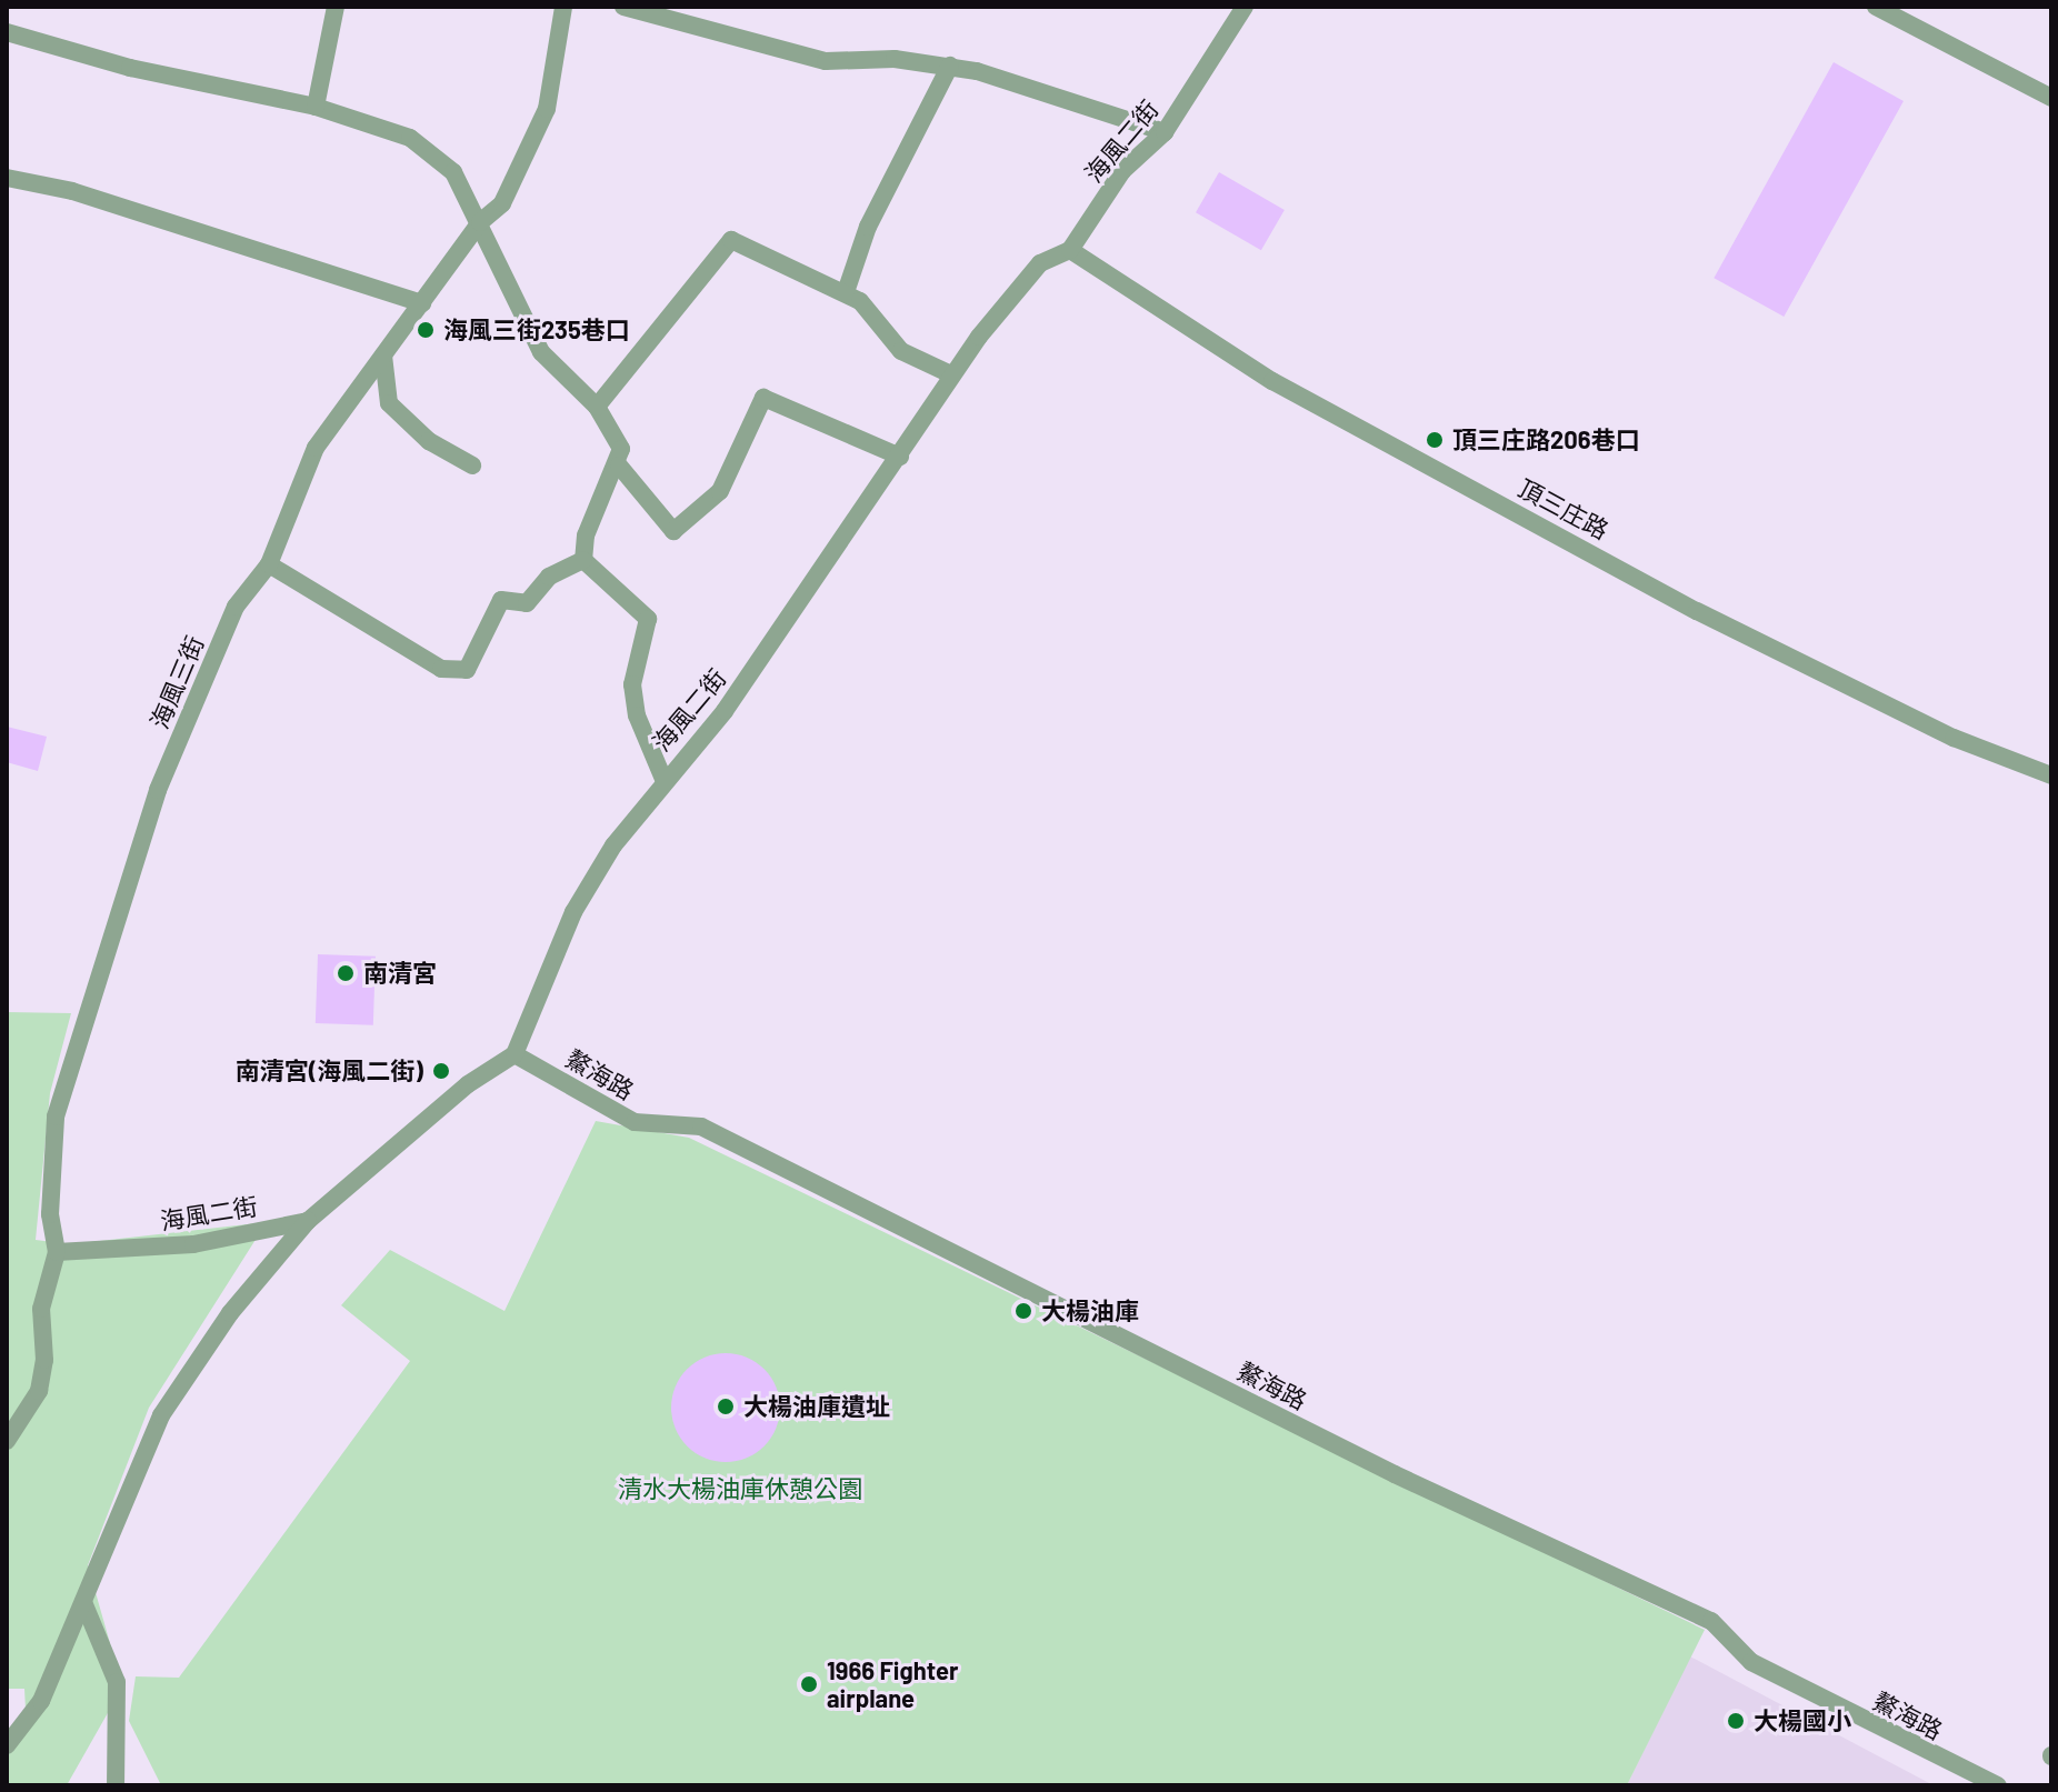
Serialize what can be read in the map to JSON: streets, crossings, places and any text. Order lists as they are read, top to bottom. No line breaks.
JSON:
{"streets":{"street":["海風二街","頂三庄路","海風三街","鰲海路"]},"crossings":[["海風二街","頂三庄路"],["海風二街","海風三街"],["海風二街","鰲海路"]],"parks":["清水大楊油庫休憩公園"],"places":["海風三街235巷口","頂三庄路206巷口","南清宮","南清宮(海風二街)","大楊油庫","大楊油庫遺址","1966 Fighter airplane","大楊國小"]}
